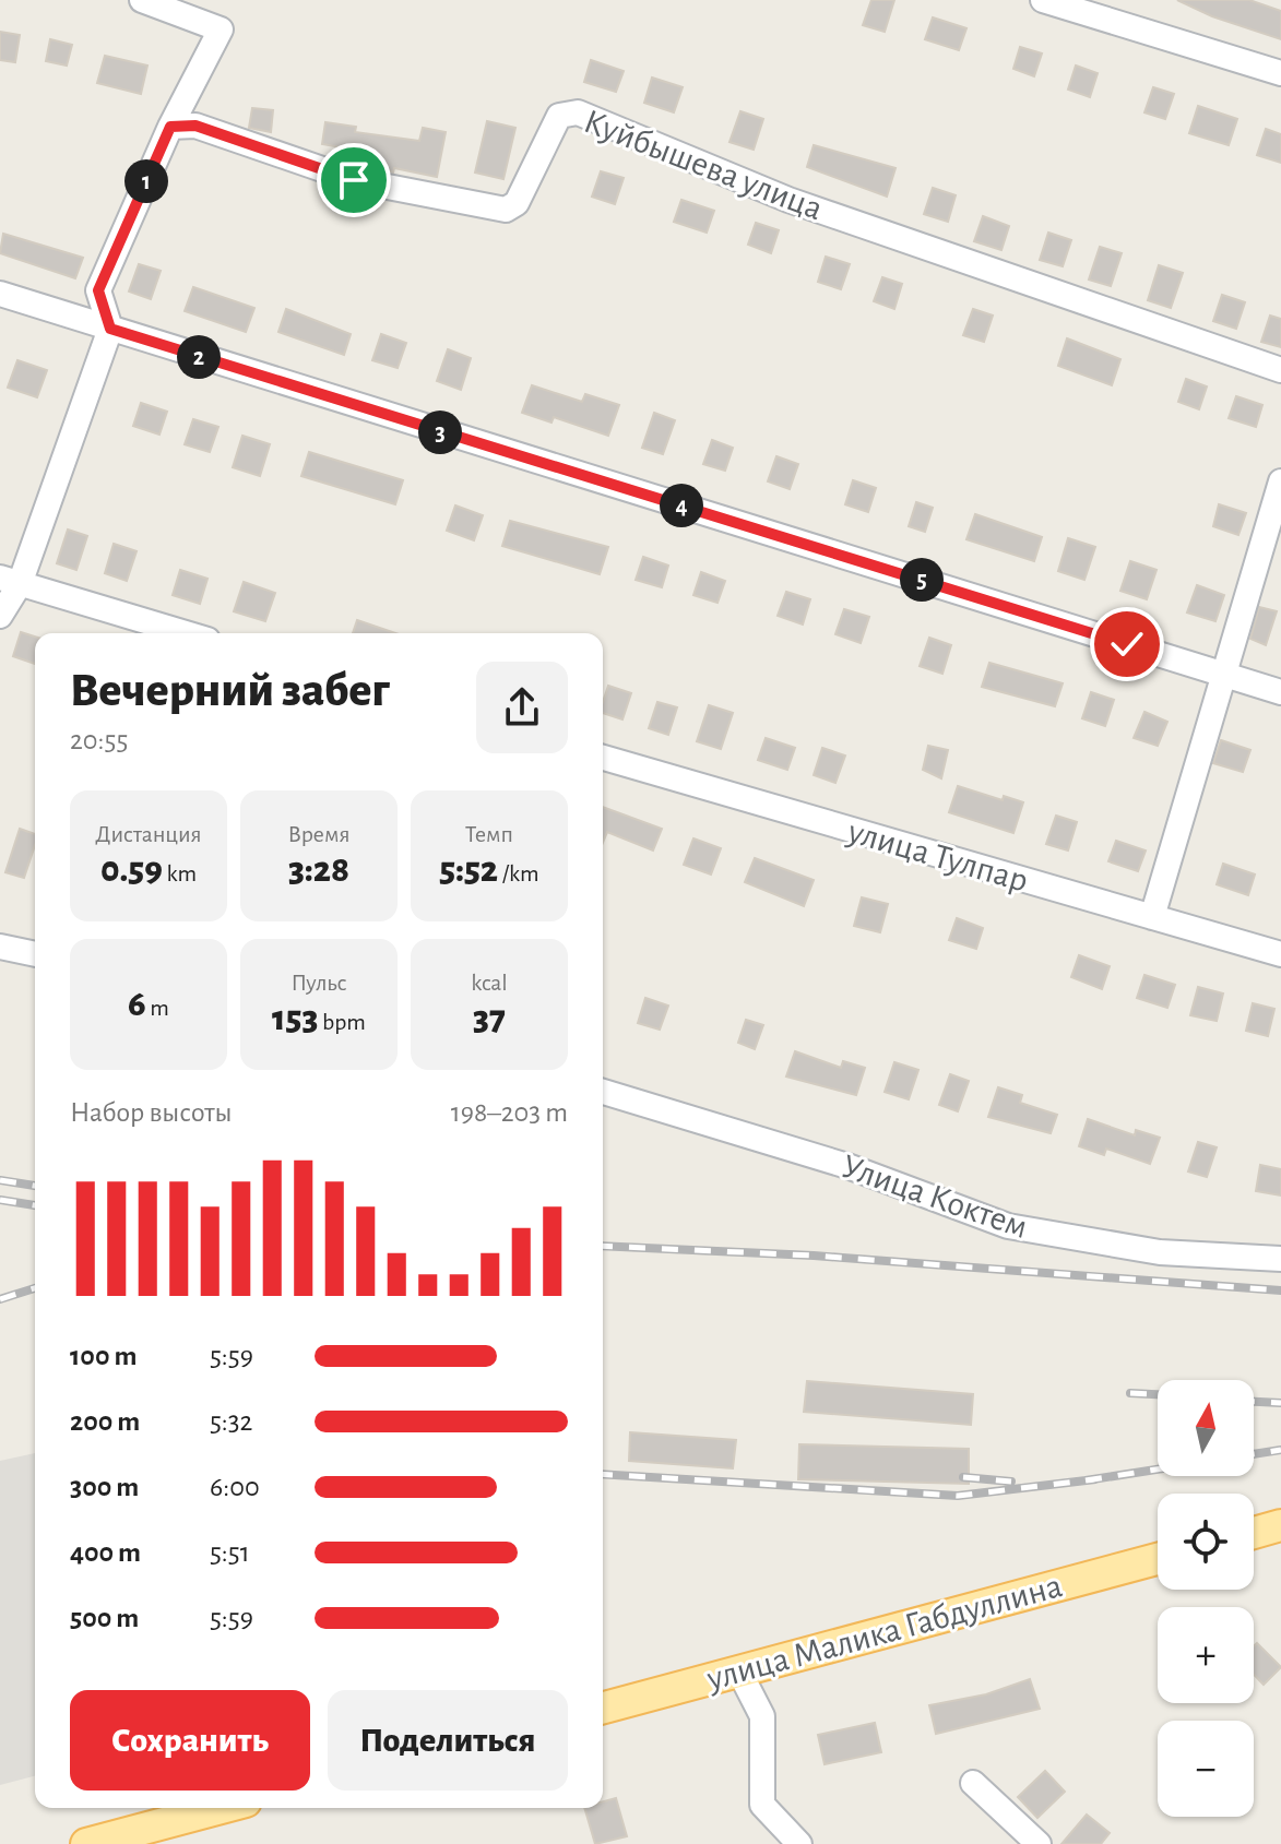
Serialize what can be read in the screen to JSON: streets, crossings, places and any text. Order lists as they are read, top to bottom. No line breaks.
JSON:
{"streets":{"main road":["улица Малика Габдуллина"],"street":["Куйбышева улица","улица Тулпар","Улица Коктем"]},"north":"top","page":{"pins":["1","2","3","4","5"],"heading":["Вечерний забег","20:55"],"stats":[["Дистанция","0.59 km"],["Время","3:28"],["Темп","5:52 /km"],["6 m"],["Пульс","153 bpm"],["kcal","37"]],"chart":["Набор высоты","198–203 m"],"list":[{"name":"100 m","note":"5:59"},{"name":"200 m","note":"5:32"},{"name":"300 m","note":"6:00"},{"name":"400 m","note":"5:51"},{"name":"500 m","note":"5:59"}],"map_buttons":["+","−"],"buttons":["Сохранить","Поделиться"]}}
